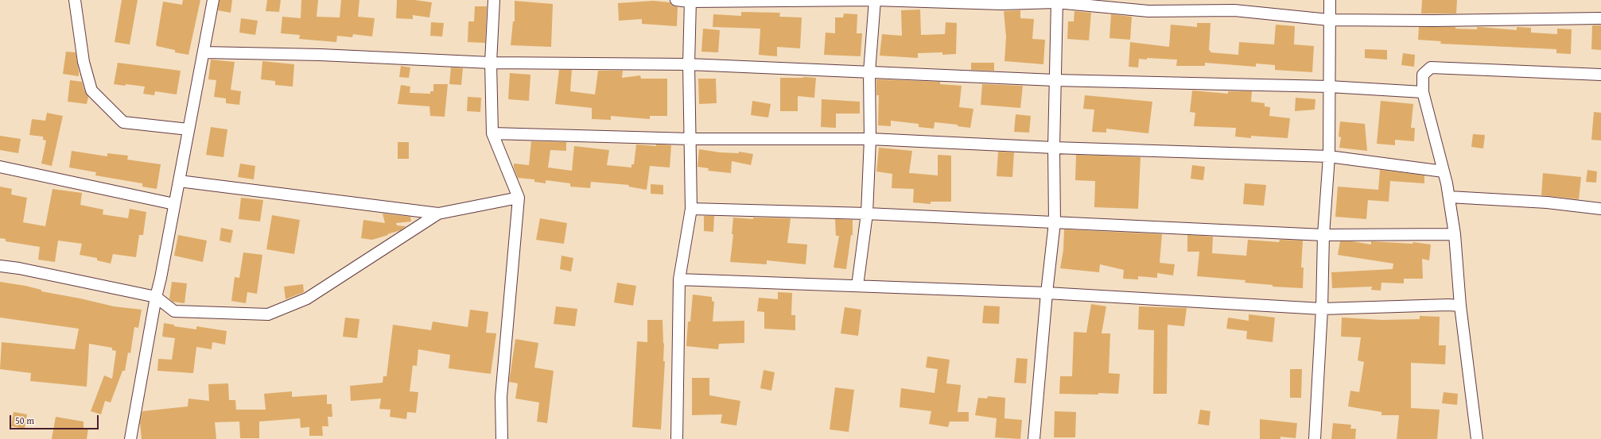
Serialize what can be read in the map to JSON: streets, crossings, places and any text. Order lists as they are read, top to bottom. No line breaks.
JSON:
{"scale_bar":"50 m"}
